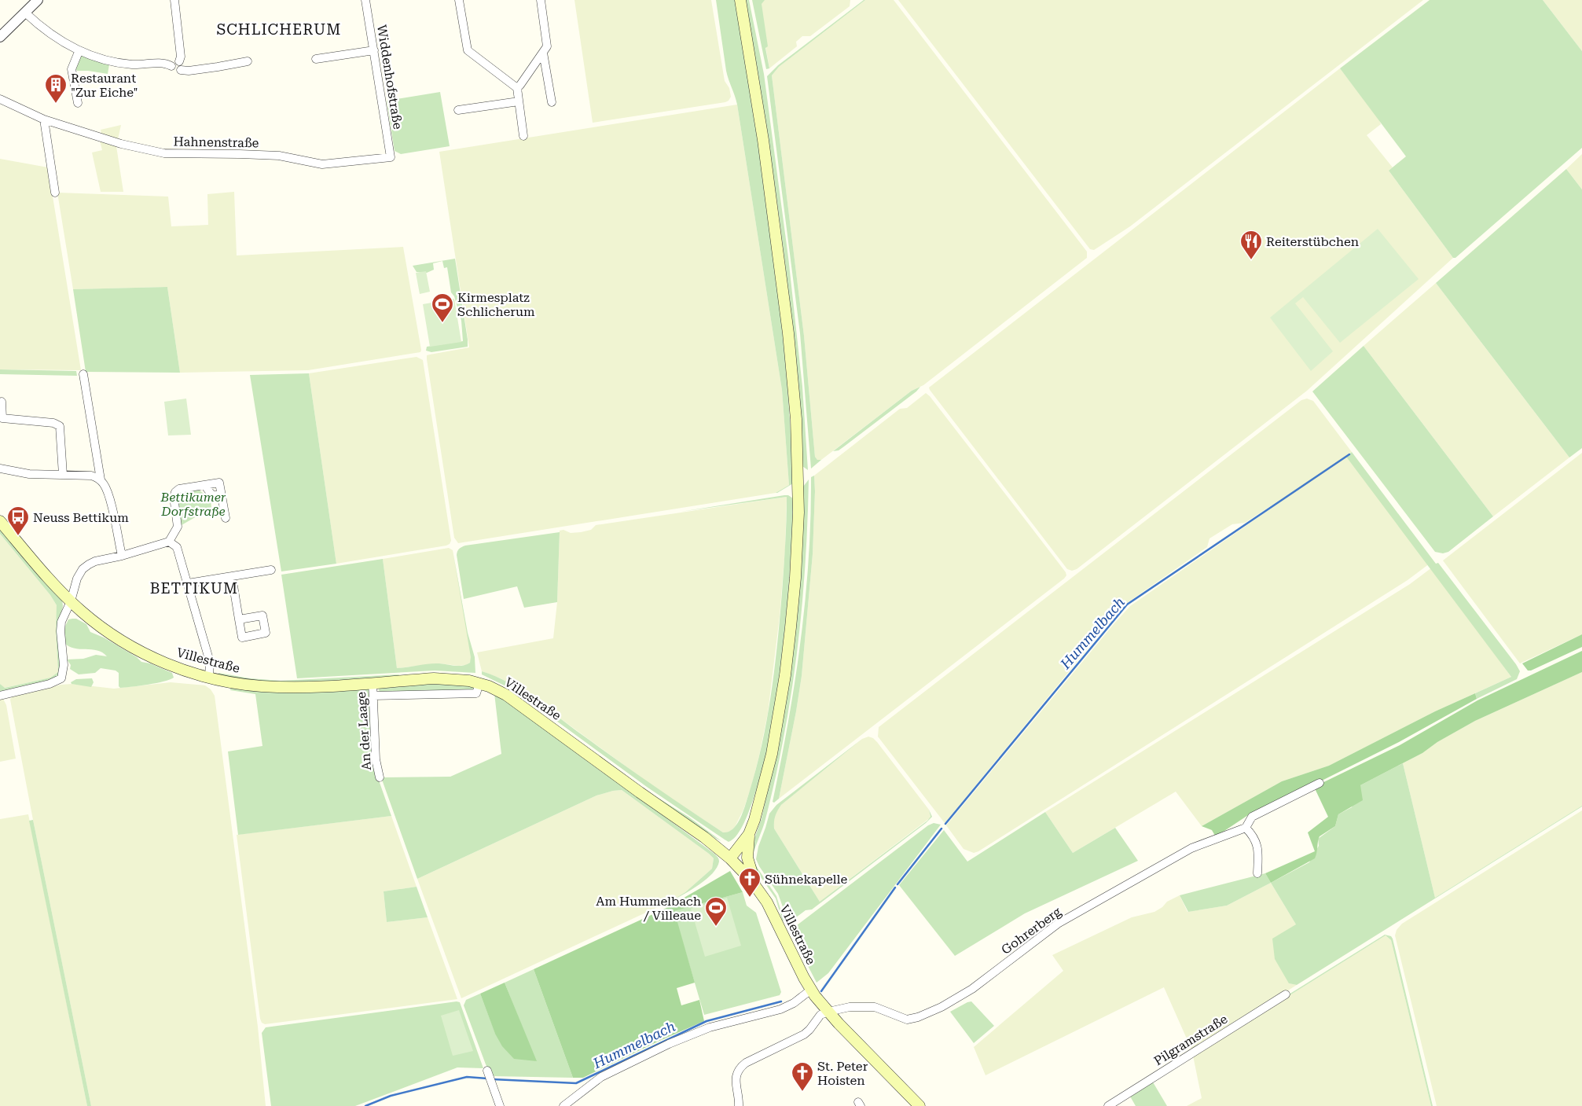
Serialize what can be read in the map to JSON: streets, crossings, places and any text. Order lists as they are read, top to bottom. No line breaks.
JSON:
{"streets":{"main road":["Villestraße"],"street":["Widdenhofstraße","Hahnenstraße","An der Laage","Gohrerberg","Pilgramstraße"]},"crossings":[["Widdenhofstraße","Hahnenstraße"],["Villestraße","An der Laage"],["Villestraße","Gohrerberg"]],"districts":["SCHLICHERUM","BETTIKUM"],"water":["Hummelbach"],"parks":["Bettikumer Dorfstraße"],"places":{"building":["Restaurant \"Zur Eiche\""],"restaurant":["Reiterstübchen"],"sports":["Kirmesplatz Schlicherum","Am Hummelbach / Villeaue"],"bus stop":["Neuss Bettikum"],"church":["Sühnekapelle","St. Peter Hoisten"]}}
